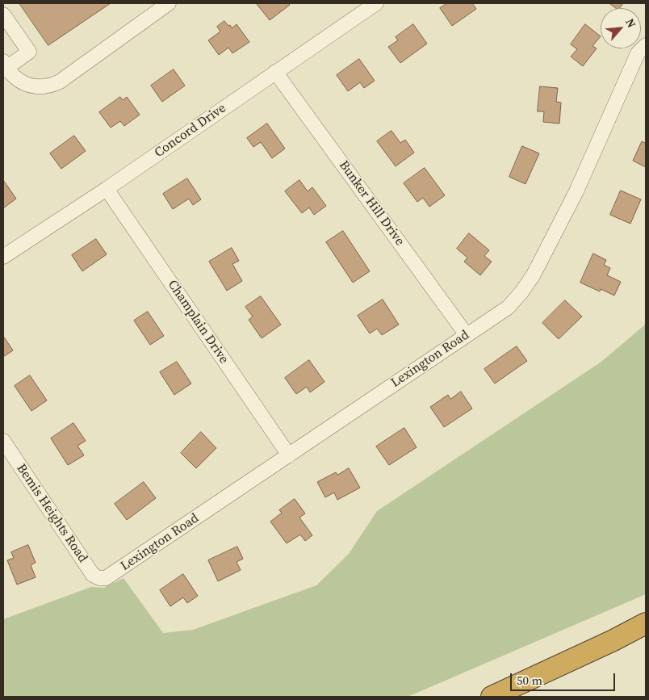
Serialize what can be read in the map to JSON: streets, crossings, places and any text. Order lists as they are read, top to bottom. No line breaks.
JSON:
{"streets":{"street":["Concord Drive","Bunker Hill Drive","Champlain Drive","Lexington Road","Bemis Heights Road"]},"crossings":[["Concord Drive","Bunker Hill Drive"],["Concord Drive","Champlain Drive"],["Bunker Hill Drive","Lexington Road"],["Champlain Drive","Lexington Road"],["Lexington Road","Bemis Heights Road"]],"scale_bar":"50 m","north":"top right"}
